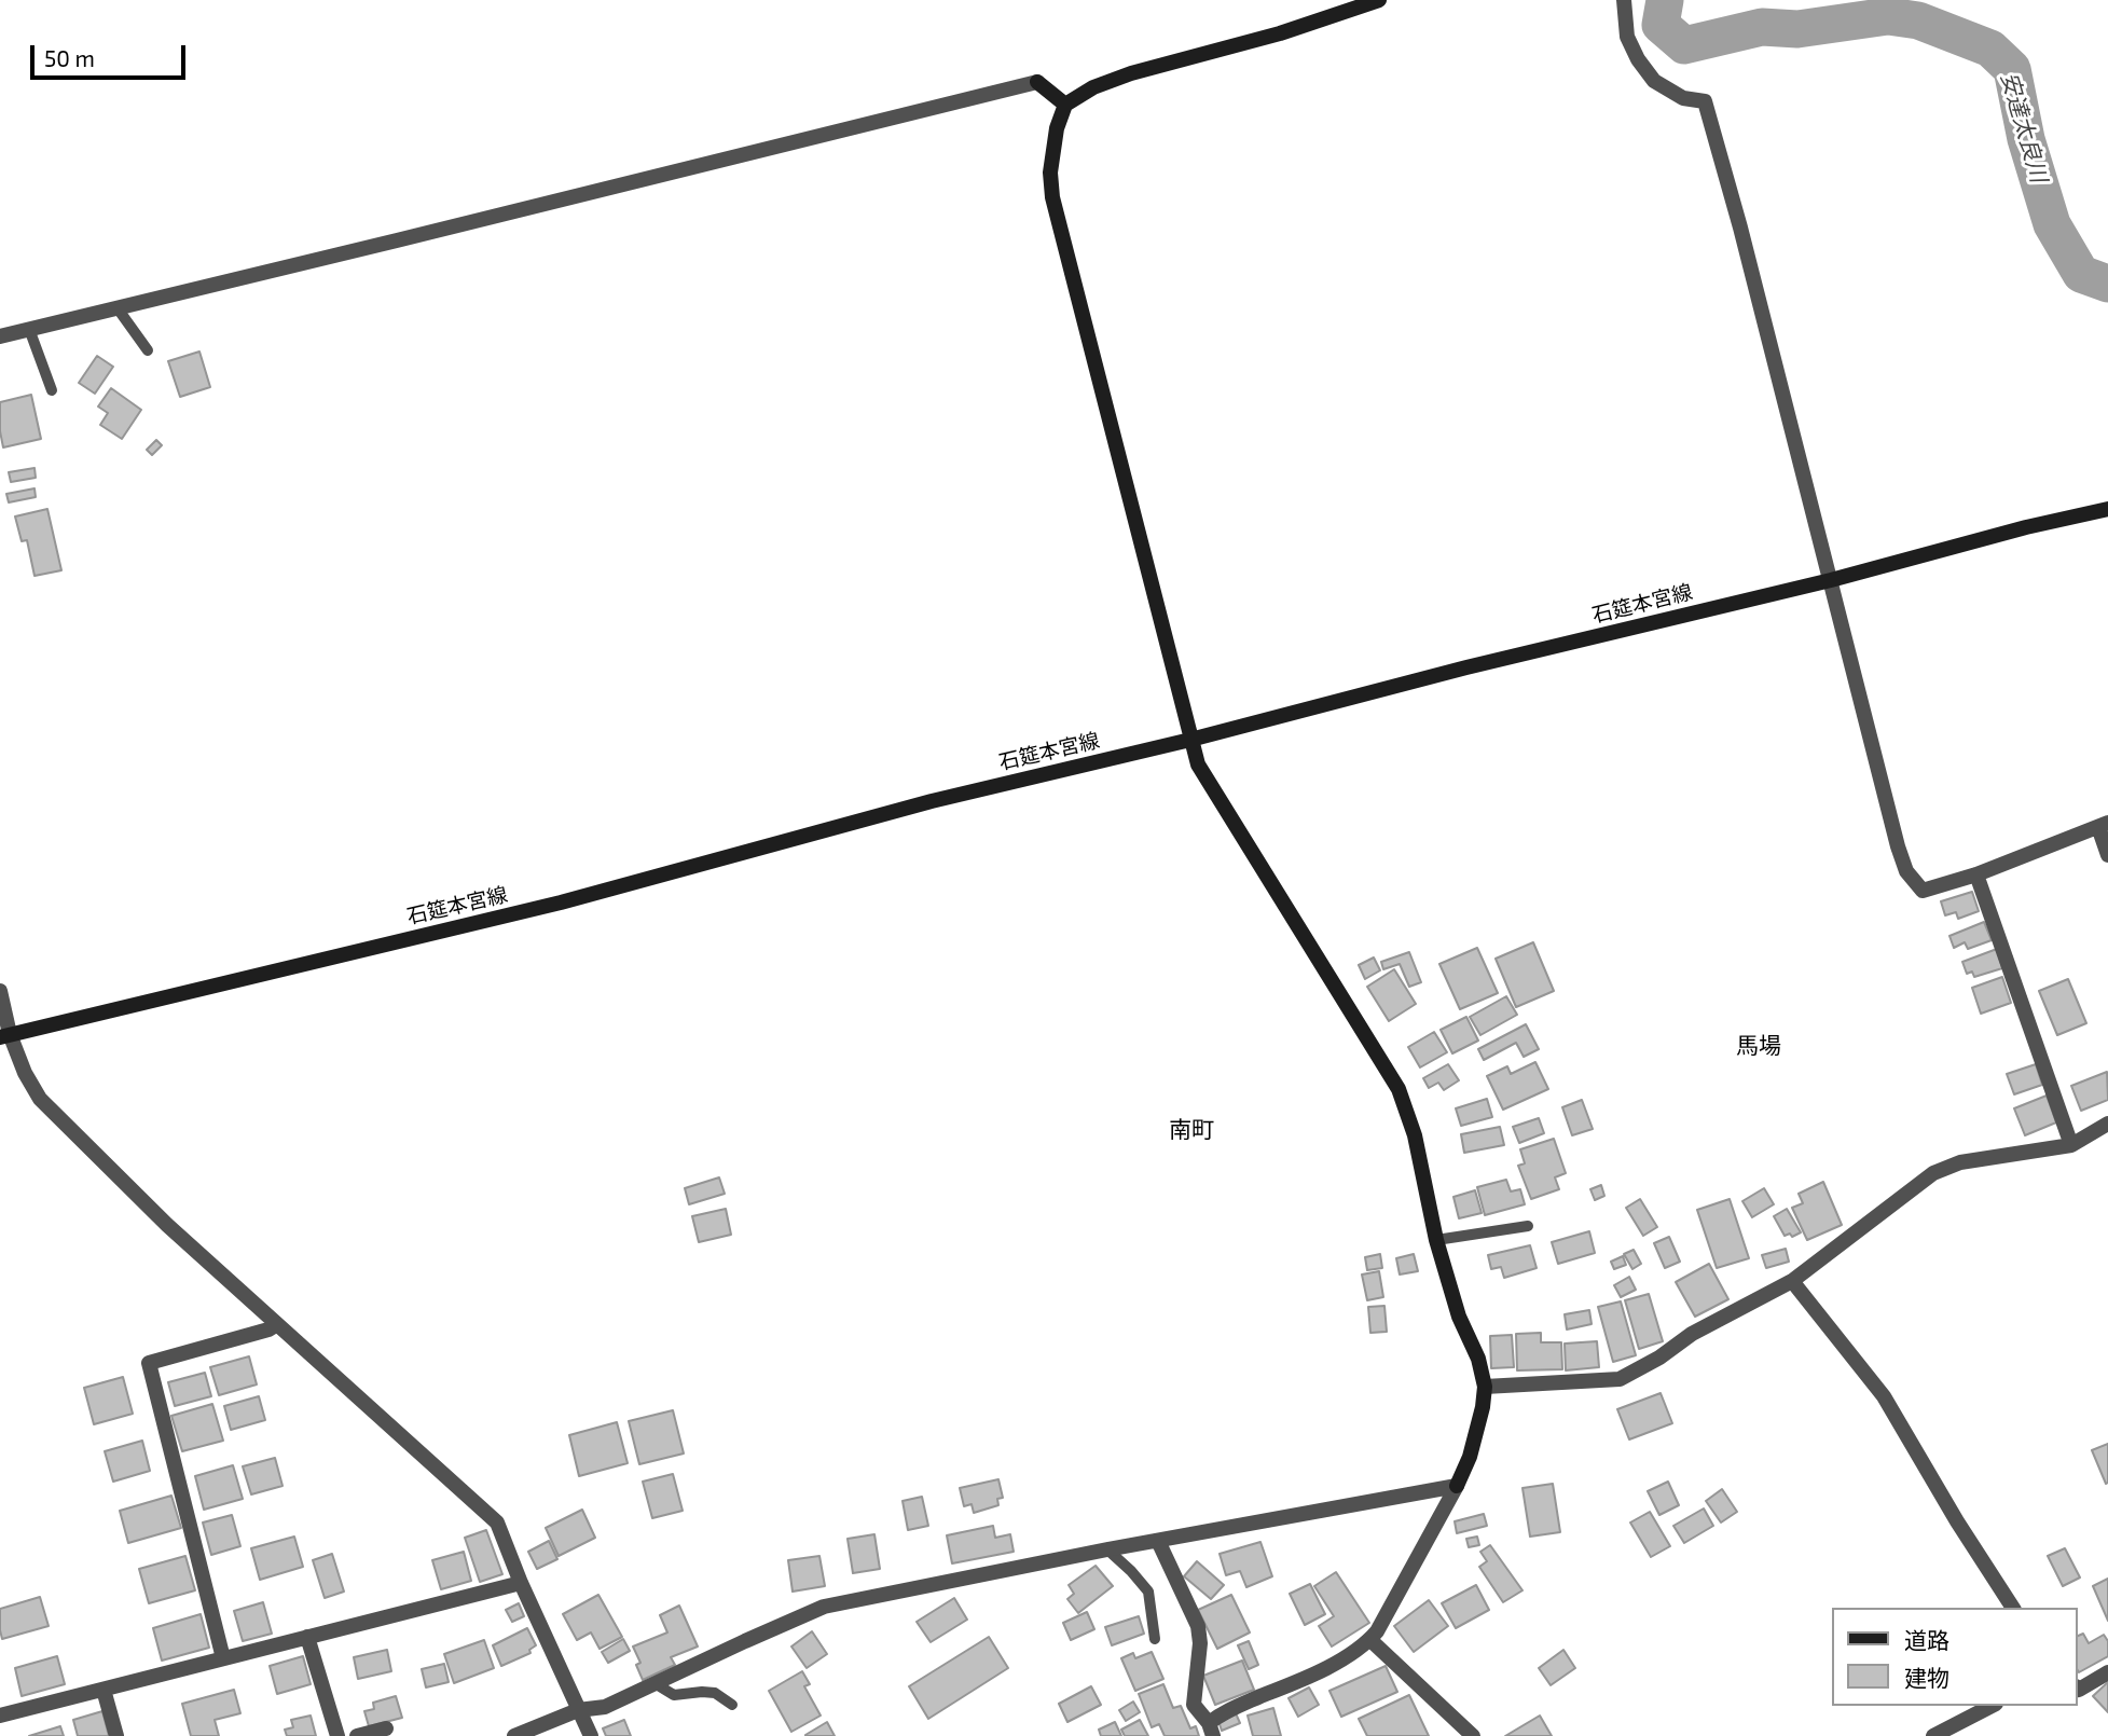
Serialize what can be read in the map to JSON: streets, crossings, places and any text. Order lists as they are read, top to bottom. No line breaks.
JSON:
{"streets":{"main road":["石筵本宮線"]},"districts":["馬場","南町"],"water":["安達太良川"],"legend":["道路","建物"],"scale_bar":"50 m"}
